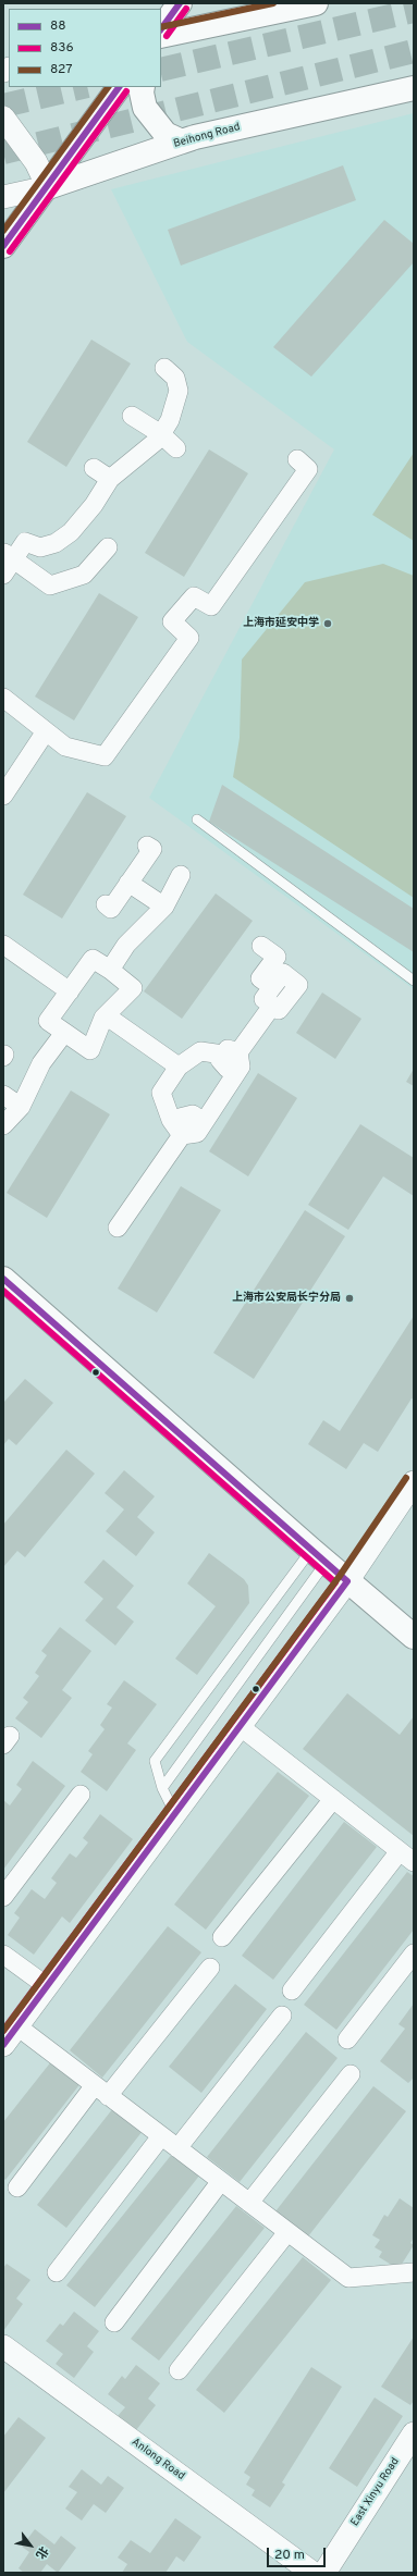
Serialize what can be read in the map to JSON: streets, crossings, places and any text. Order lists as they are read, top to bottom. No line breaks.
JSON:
{"streets":{"main road":["Beihong Road"],"street":["Anlong Road","East Xinyu Road"]},"places":["上海市延安中学","上海市公安局长宁分局"],"lines":["transit line 88","transit line 827","transit line 836"],"legend":["88","836","827"],"scale_bar":"20 m","north":"bottom right"}
